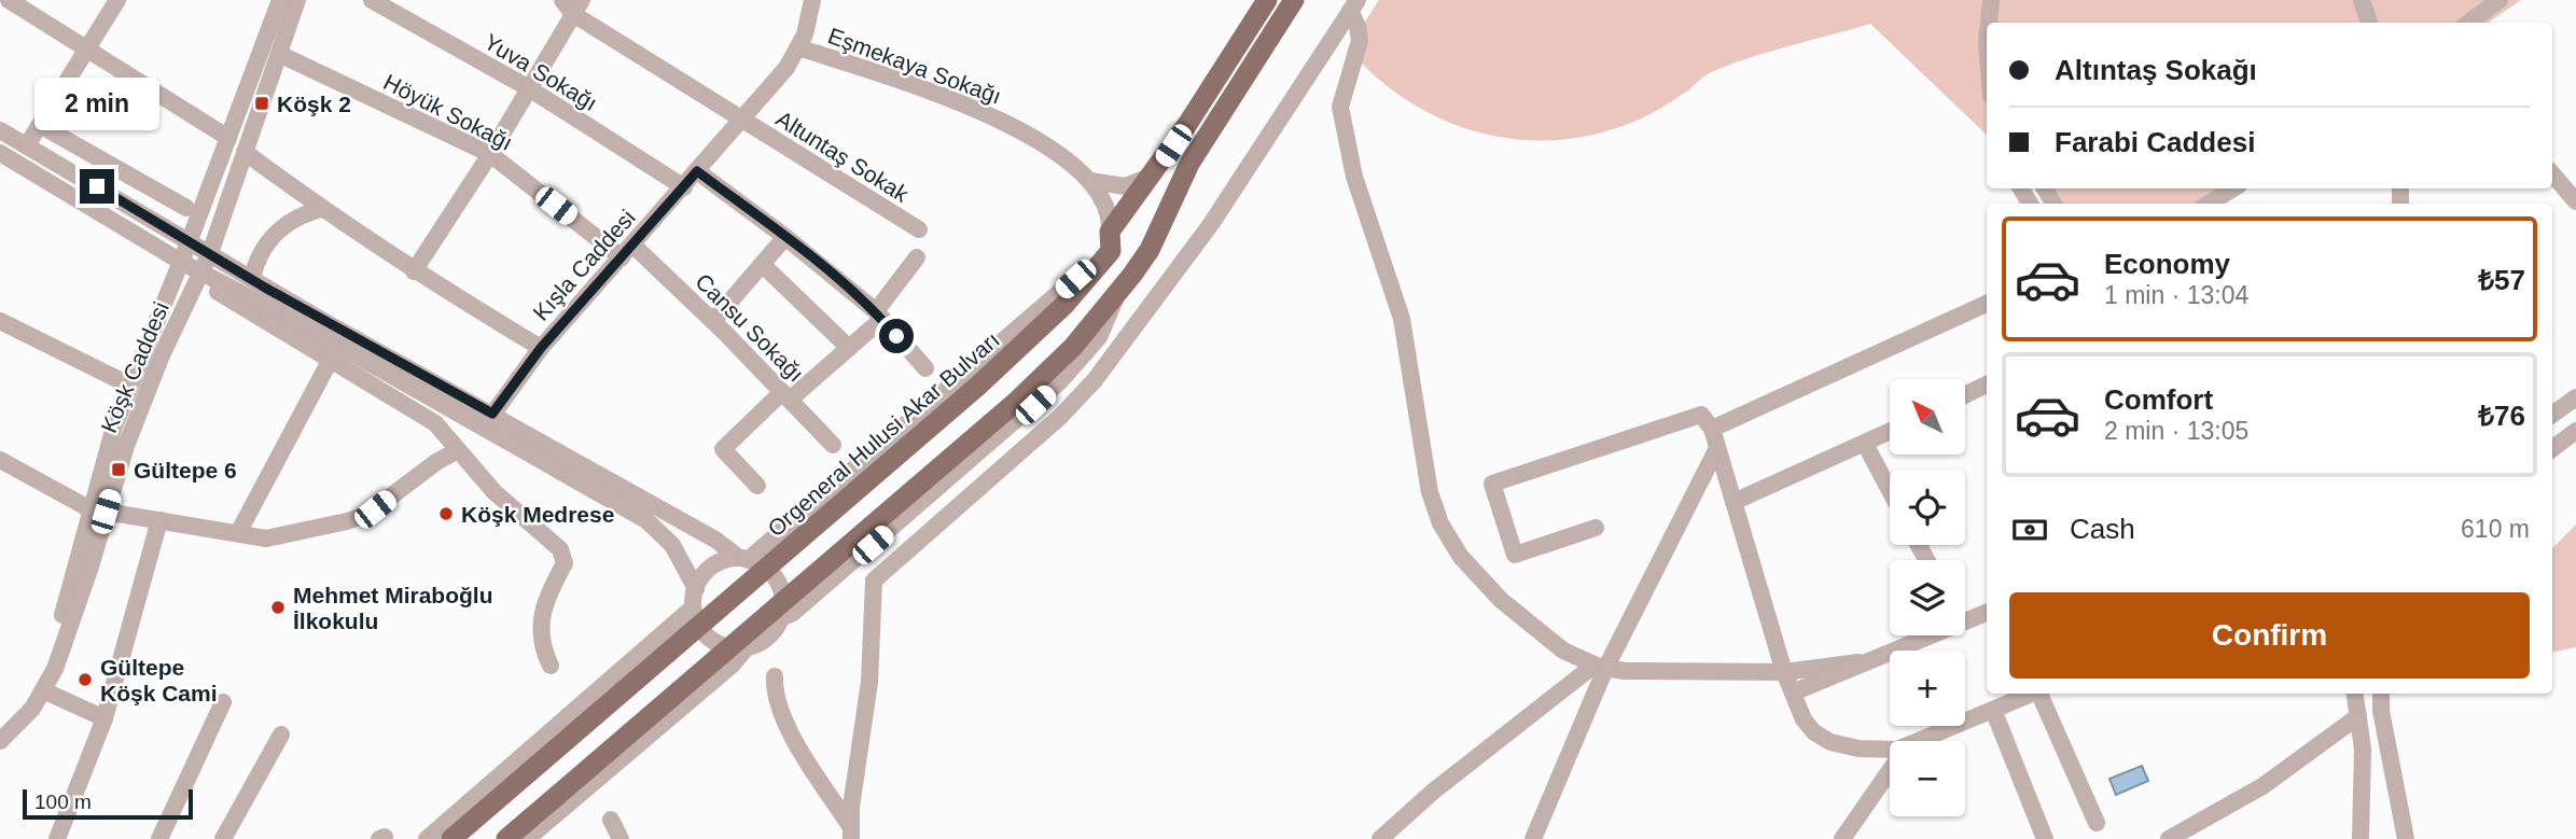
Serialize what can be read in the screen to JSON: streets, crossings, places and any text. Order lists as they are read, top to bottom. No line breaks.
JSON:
{"streets":{"main road":["Orgeneral Hulusi Akar Bulvarı"],"street":["Eşmekaya Sokağı","Yuva Sokağı","Höyük Sokağı","Altuntaş Sokak","Kışla Caddesi","Cansu Sokağı","Köşk Caddesi"]},"crossings":[["Eşmekaya Sokağı","Kışla Caddesi"],["Yuva Sokağı","Kışla Caddesi"],["Höyük Sokağı","Kışla Caddesi"],["Höyük Sokağı","Cansu Sokağı"],["Höyük Sokağı","Köşk Caddesi"],["Altuntaş Sokak","Kışla Caddesi"],["Kışla Caddesi","Cansu Sokağı"],["Kışla Caddesi","Köşk Caddesi"]],"places":{"transit":["Köşk 2","Gültepe 6"],"other":["Köşk Medrese","Mehmet Miraboğlu İlkokulu","Gültepe Köşk Cami"]},"scale_bar":"100 m","north":"top left","page":{"banner":["Altıntaş Sokağı","Farabi Caddesi"],"bubble":"2 min","list":[{"name":"Economy","note":"1 min · 13:04","value":"₺57"},{"name":"Comfort","note":"2 min · 13:05","value":"₺76"}],"map_buttons":["+","−"],"pay":["Cash","610 m"],"buttons":"Confirm","scale":"100 m"}}
